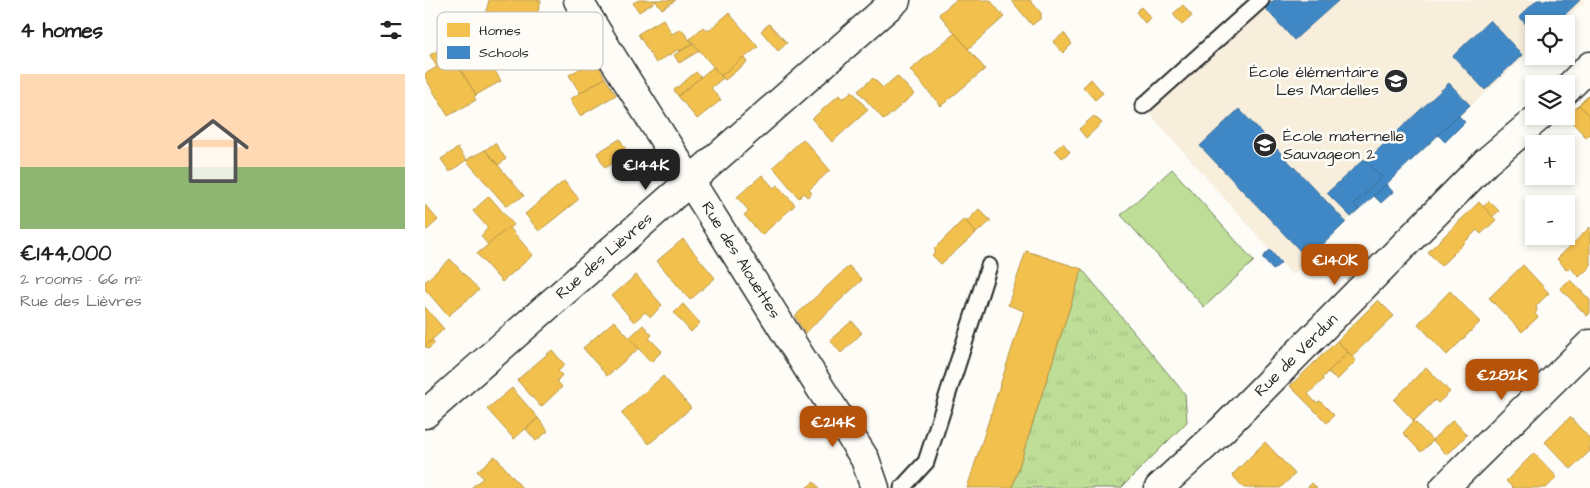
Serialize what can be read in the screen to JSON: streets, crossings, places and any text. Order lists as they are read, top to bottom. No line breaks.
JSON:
{"streets":{"street":["Rue des Lièvres","Rue des Alouettes","Rue de Verdun"]},"crossings":[["Rue des Lièvres","Rue des Alouettes"]],"places":{"school or university":["École élémentaire Les Mardelles","École maternelle Sauvageon 2"]},"legend":["Homes","Schools"],"page":{"heading":"4 homes","map_buttons":["+","−"],"list":[{"name":"€144,000","note":"2 rooms · 66 m² · Rue des Lièvres"}],"price":["€144K","€140K","€282K","€214K"]}}
